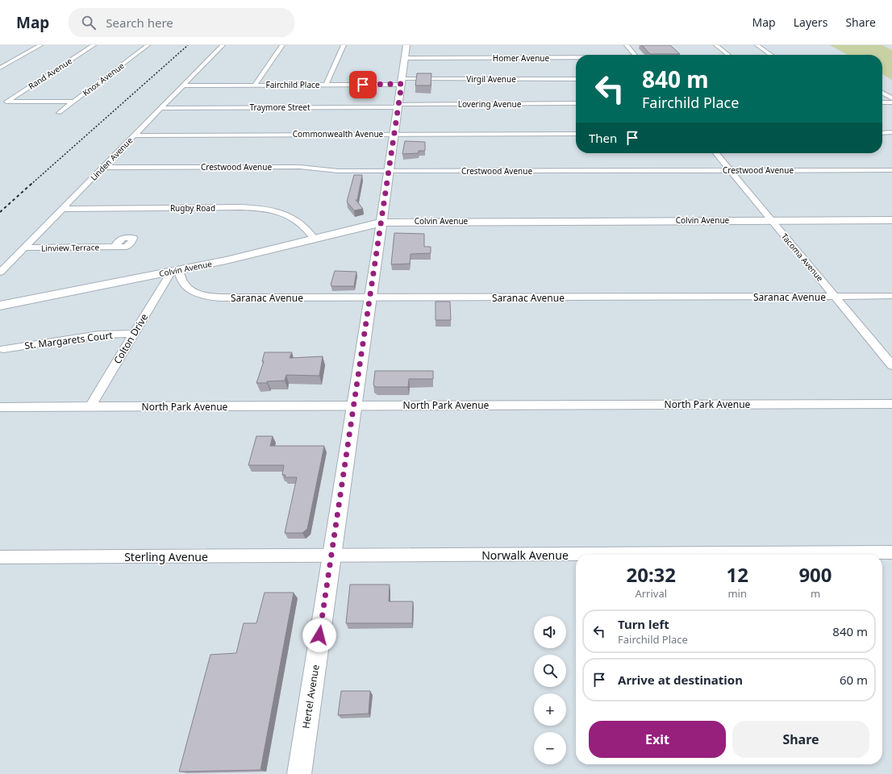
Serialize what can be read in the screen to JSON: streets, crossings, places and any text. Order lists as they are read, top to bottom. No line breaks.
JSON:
{"streets":{"street":["Homer Avenue","Rand Avenue","Knox Avenue","Virgil Avenue","Fairchild Place","Lovering Avenue","Traymore Street","Commonwealth Avenue","Linden Avenue","Crestwood Avenue","Rugby Road","Colvin Avenue","Linview Terrace","Tacoma Avenue","Saranac Avenue","Colton Drive","St. Margarets Court","North Park Avenue","Norwalk Avenue","Sterling Avenue","Hertel Avenue"]},"crossings":[["Homer Avenue","Hertel Avenue"],["Virgil Avenue","Fairchild Place"],["Virgil Avenue","Hertel Avenue"],["Fairchild Place","Linden Avenue"],["Fairchild Place","Hertel Avenue"],["Lovering Avenue","Traymore Street"],["Lovering Avenue","Hertel Avenue"],["Traymore Street","Linden Avenue"],["Traymore Street","Hertel Avenue"],["Commonwealth Avenue","Linden Avenue"],["Commonwealth Avenue","Hertel Avenue"],["Linden Avenue","Crestwood Avenue"],["Linden Avenue","Rugby Road"],["Linden Avenue","Linview Terrace"],["Crestwood Avenue","Tacoma Avenue"],["Crestwood Avenue","Hertel Avenue"],["Rugby Road","Colvin Avenue"],["Colvin Avenue","Tacoma Avenue"],["Colvin Avenue","Saranac Avenue"],["Colvin Avenue","Colton Drive"],["Colvin Avenue","Hertel Avenue"],["Tacoma Avenue","Saranac Avenue"],["Saranac Avenue","Colton Drive"],["Saranac Avenue","Hertel Avenue"],["Colton Drive","St. Margarets Court"],["Colton Drive","North Park Avenue"],["North Park Avenue","Hertel Avenue"],["Norwalk Avenue","Sterling Avenue"],["Norwalk Avenue","Hertel Avenue"],["Sterling Avenue","Hertel Avenue"]],"page":{"header":"Map","search":"Search here","nav":["Map","Layers","Share"],"turn":["840 m","Fairchild Place"],"then":"Then","eta":["20:32","Arrival","12","min","900","m"],"list":[{"name":"Turn left","note":"Fairchild Place","value":"840 m"},{"name":"Arrive at destination","value":"60 m"}],"map_buttons":["+","−"],"buttons":["Exit","Share"]}}
